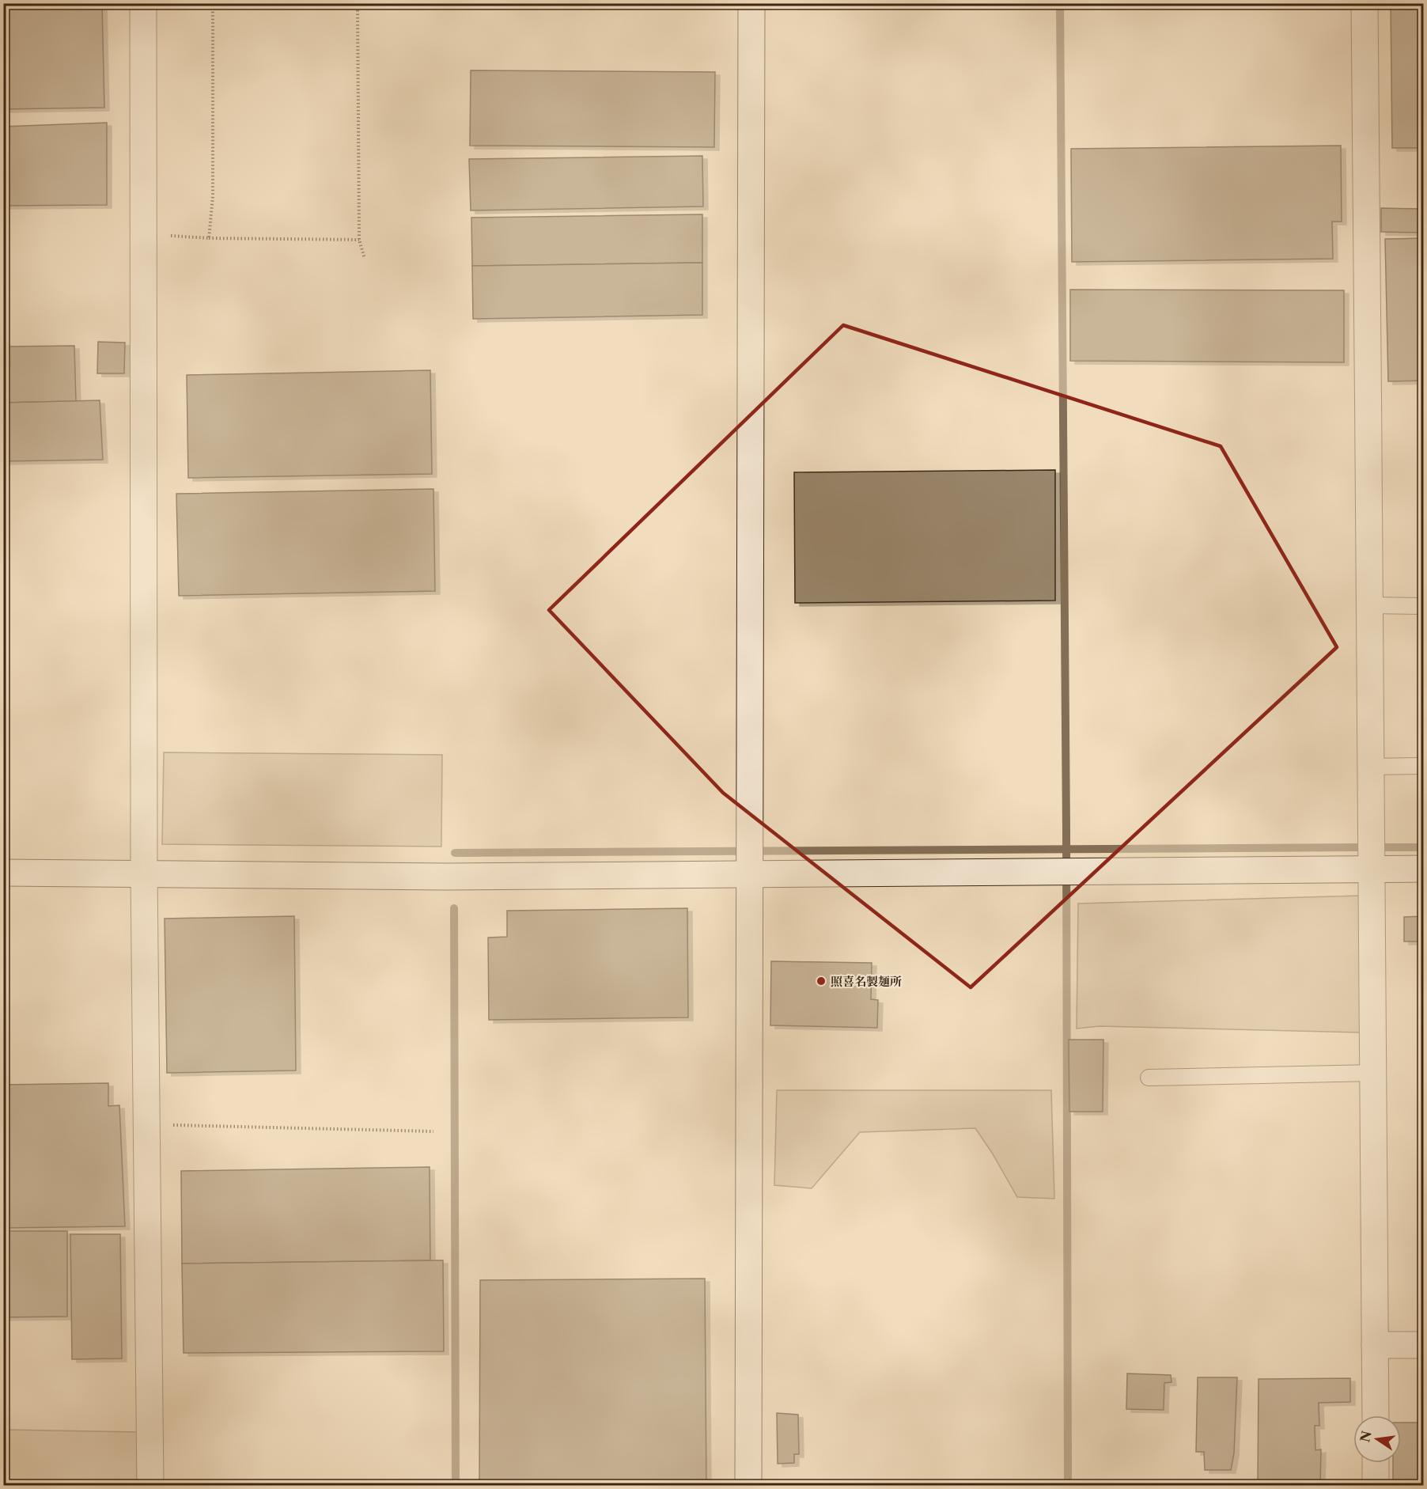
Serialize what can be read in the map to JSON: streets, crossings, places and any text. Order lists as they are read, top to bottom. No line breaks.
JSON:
{"places":["照喜名製麺所"],"north":"left"}
